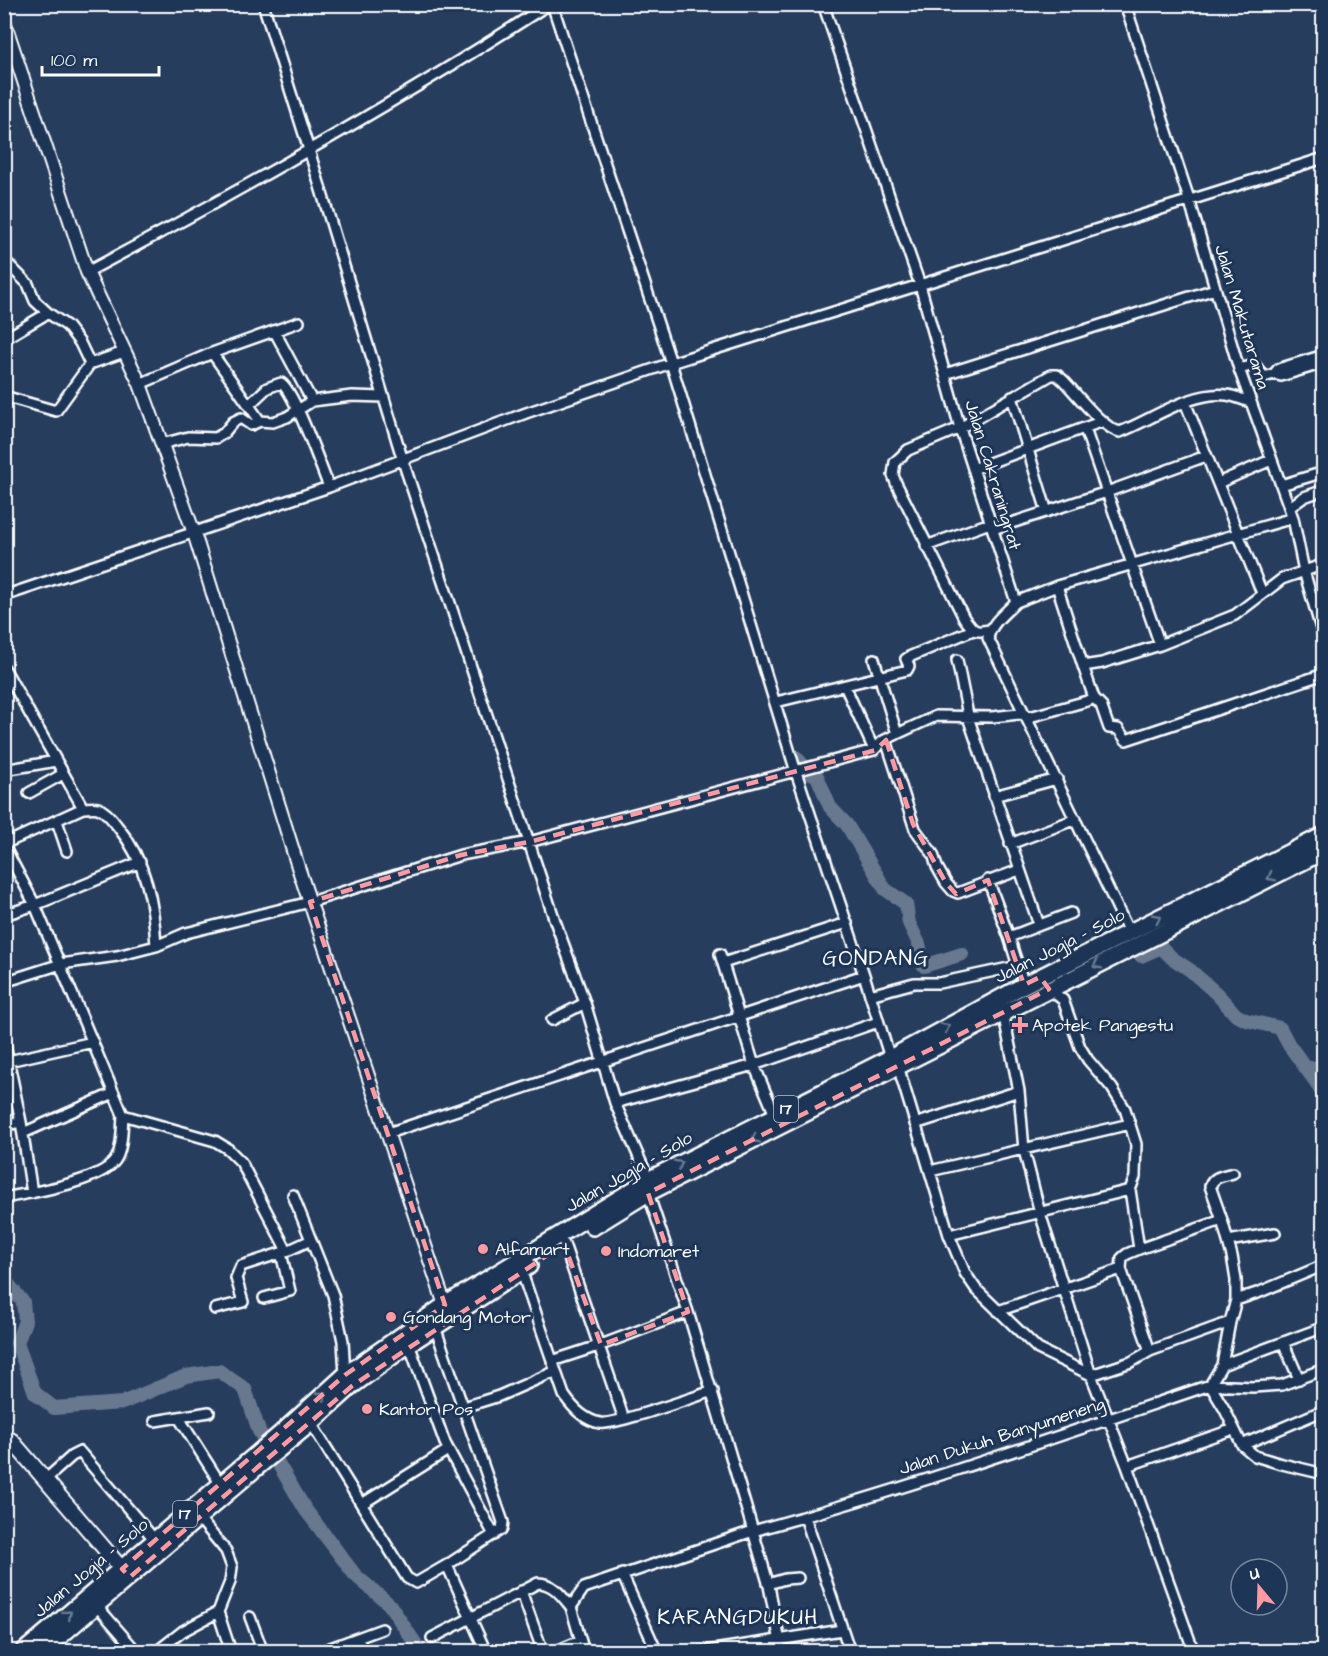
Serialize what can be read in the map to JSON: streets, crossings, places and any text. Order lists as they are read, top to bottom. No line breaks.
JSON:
{"streets":{"highway":["Jalan Jogja - Solo","17"],"street":["Jalan Makutarama","Jalan Cakraningrat","Jalan Dukuh Banyumeneng"]},"districts":["GONDANG","KARANGDUKUH"],"places":{"health":["Apotek Pangestu"],"other":["Alfamart","Indomaret","Gondang Motor","Kantor Pos"]},"scale_bar":"100 m","north":"top"}
